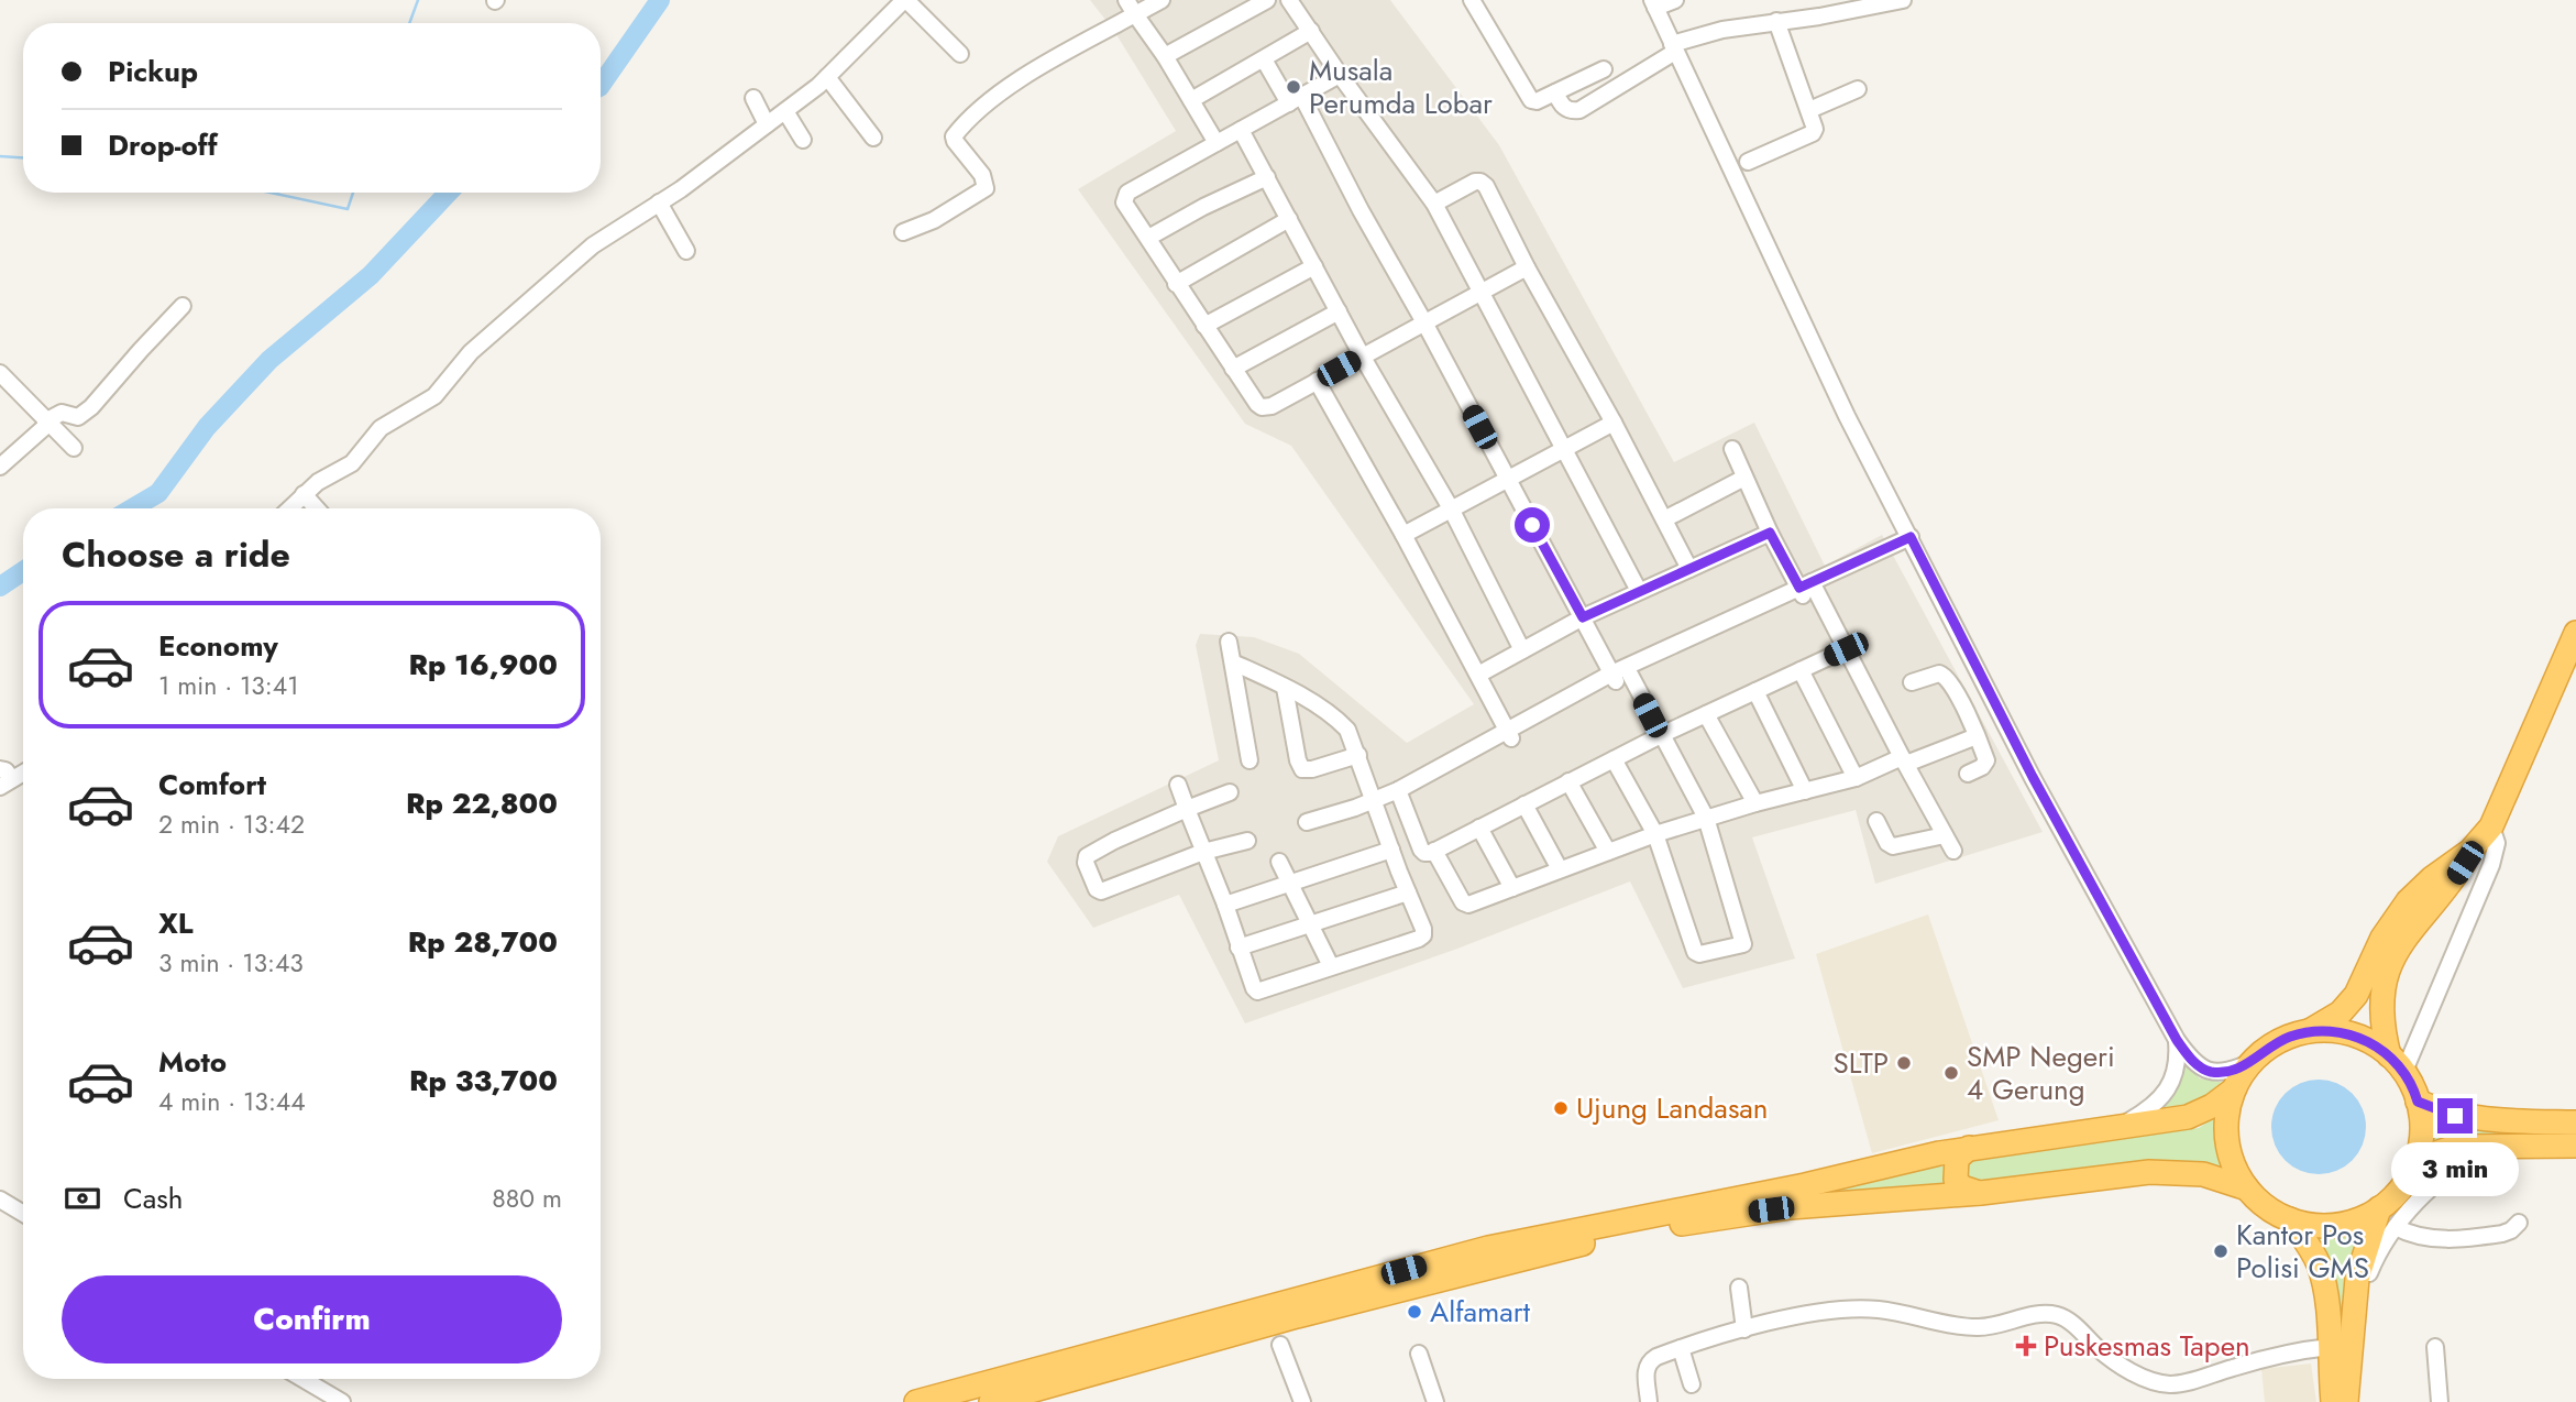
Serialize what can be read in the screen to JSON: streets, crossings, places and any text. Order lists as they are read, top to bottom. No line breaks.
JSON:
{"places":{"other":["Musala Perumda Lobar","SLTP","SMP Negeri 4 Gerung","Ujung Landasan","Kantor Pos Polisi GMS","Alfamart"],"health":["Puskesmas Tapen"]},"page":{"banner":["Pickup","Drop-off"],"heading":"Choose a ride","list":[{"name":"Economy","note":"1 min · 13:41","value":"Rp 16,900"},{"name":"Comfort","note":"2 min · 13:42","value":"Rp 22,800"},{"name":"XL","note":"3 min · 13:43","value":"Rp 28,700"},{"name":"Moto","note":"4 min · 13:44","value":"Rp 33,700"}],"bubble":"3 min","pay":["Cash","880 m"],"buttons":"Confirm"}}
